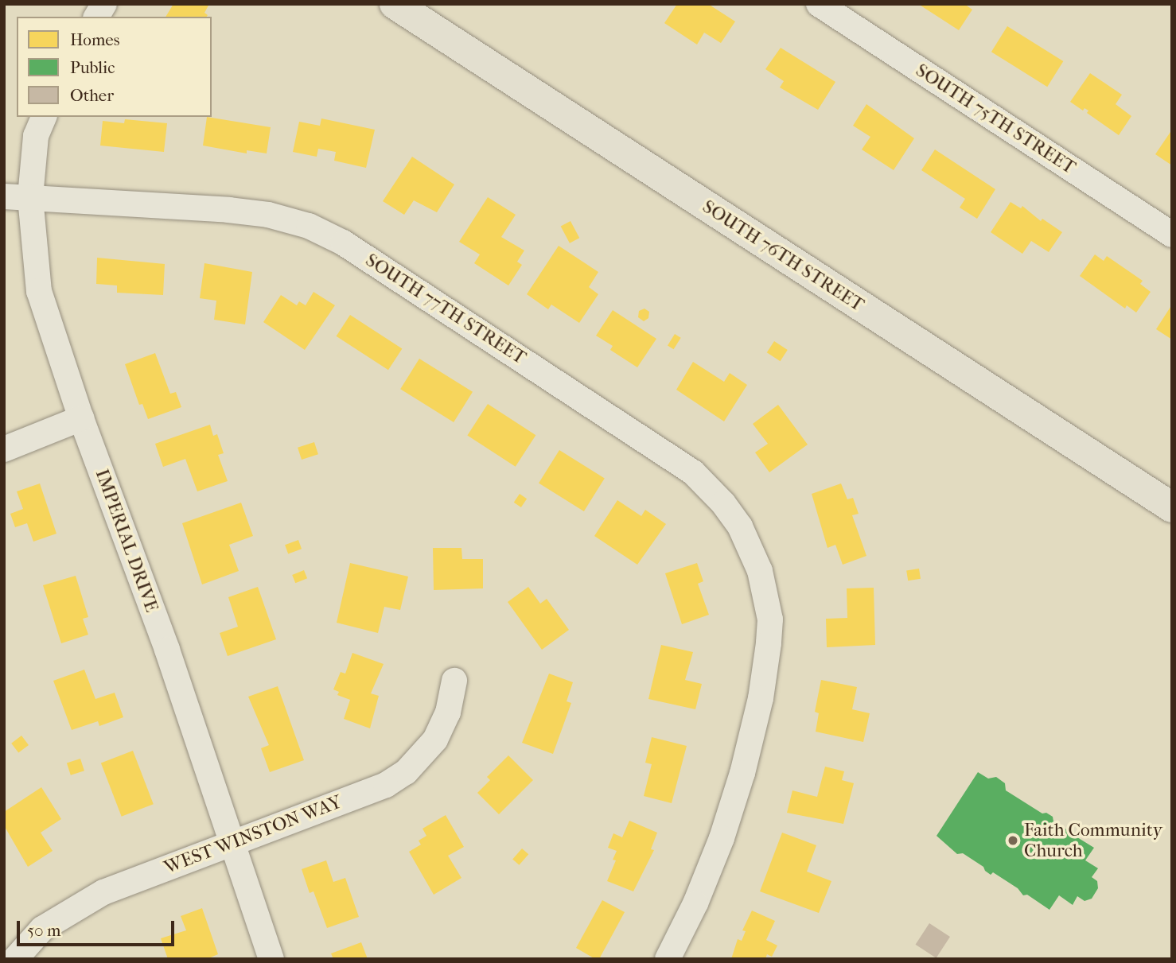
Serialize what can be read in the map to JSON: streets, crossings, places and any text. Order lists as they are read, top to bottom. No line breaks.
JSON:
{"streets":{"main road":["SOUTH 76TH STREET"],"street":["SOUTH 75TH STREET","SOUTH 77TH STREET","IMPERIAL DRIVE","WEST WINSTON WAY"]},"crossings":[["SOUTH 77TH STREET","IMPERIAL DRIVE"],["IMPERIAL DRIVE","WEST WINSTON WAY"]],"places":["Faith Community Church"],"legend":["Homes","Public","Other"],"scale_bar":"50 m"}
